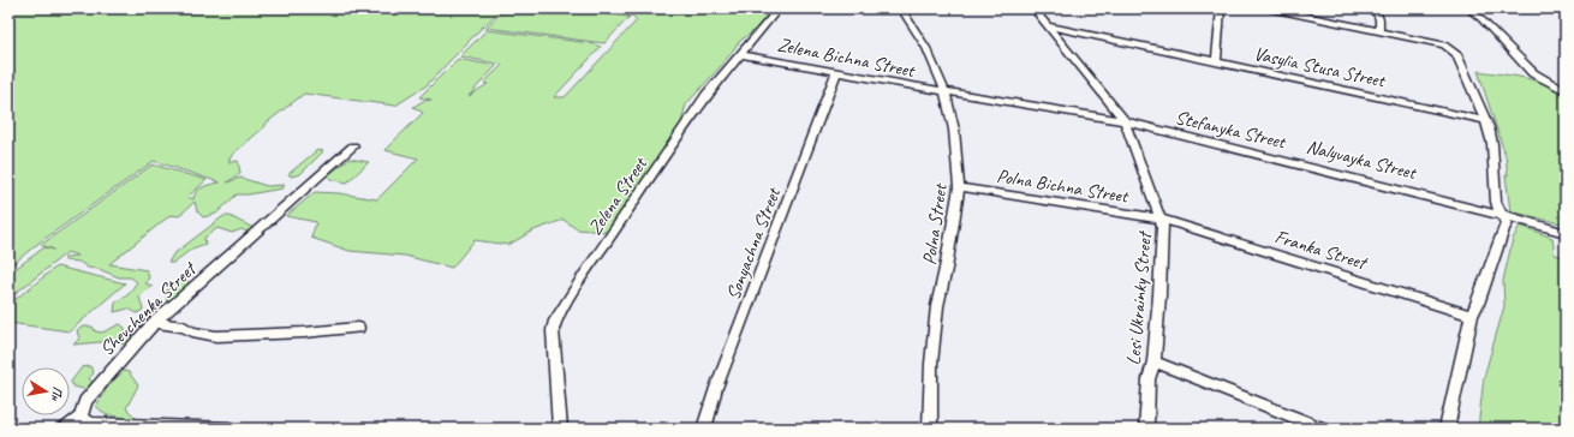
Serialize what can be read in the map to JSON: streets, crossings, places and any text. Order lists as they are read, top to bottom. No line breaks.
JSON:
{"streets":{"street":["Zelena Bichna Street","Vasylia Stusa Street","Stefanyka Street","Polna Bichna Street","Zelena Street","Polna Street","Sonyachna Street","Franka Street","Lesi Ukrainky Street","Shevchenka Street"]},"crossings":[["Zelena Bichna Street","Stefanyka Street"],["Zelena Bichna Street","Zelena Street"],["Zelena Bichna Street","Polna Street"],["Zelena Bichna Street","Sonyachna Street"],["Vasylia Stusa Street","Lesi Ukrainky Street"],["Stefanyka Street","Polna Street"],["Stefanyka Street","Lesi Ukrainky Street"],["Polna Bichna Street","Polna Street"],["Polna Bichna Street","Franka Street"],["Polna Bichna Street","Lesi Ukrainky Street"],["Franka Street","Lesi Ukrainky Street"]],"north":"right"}
